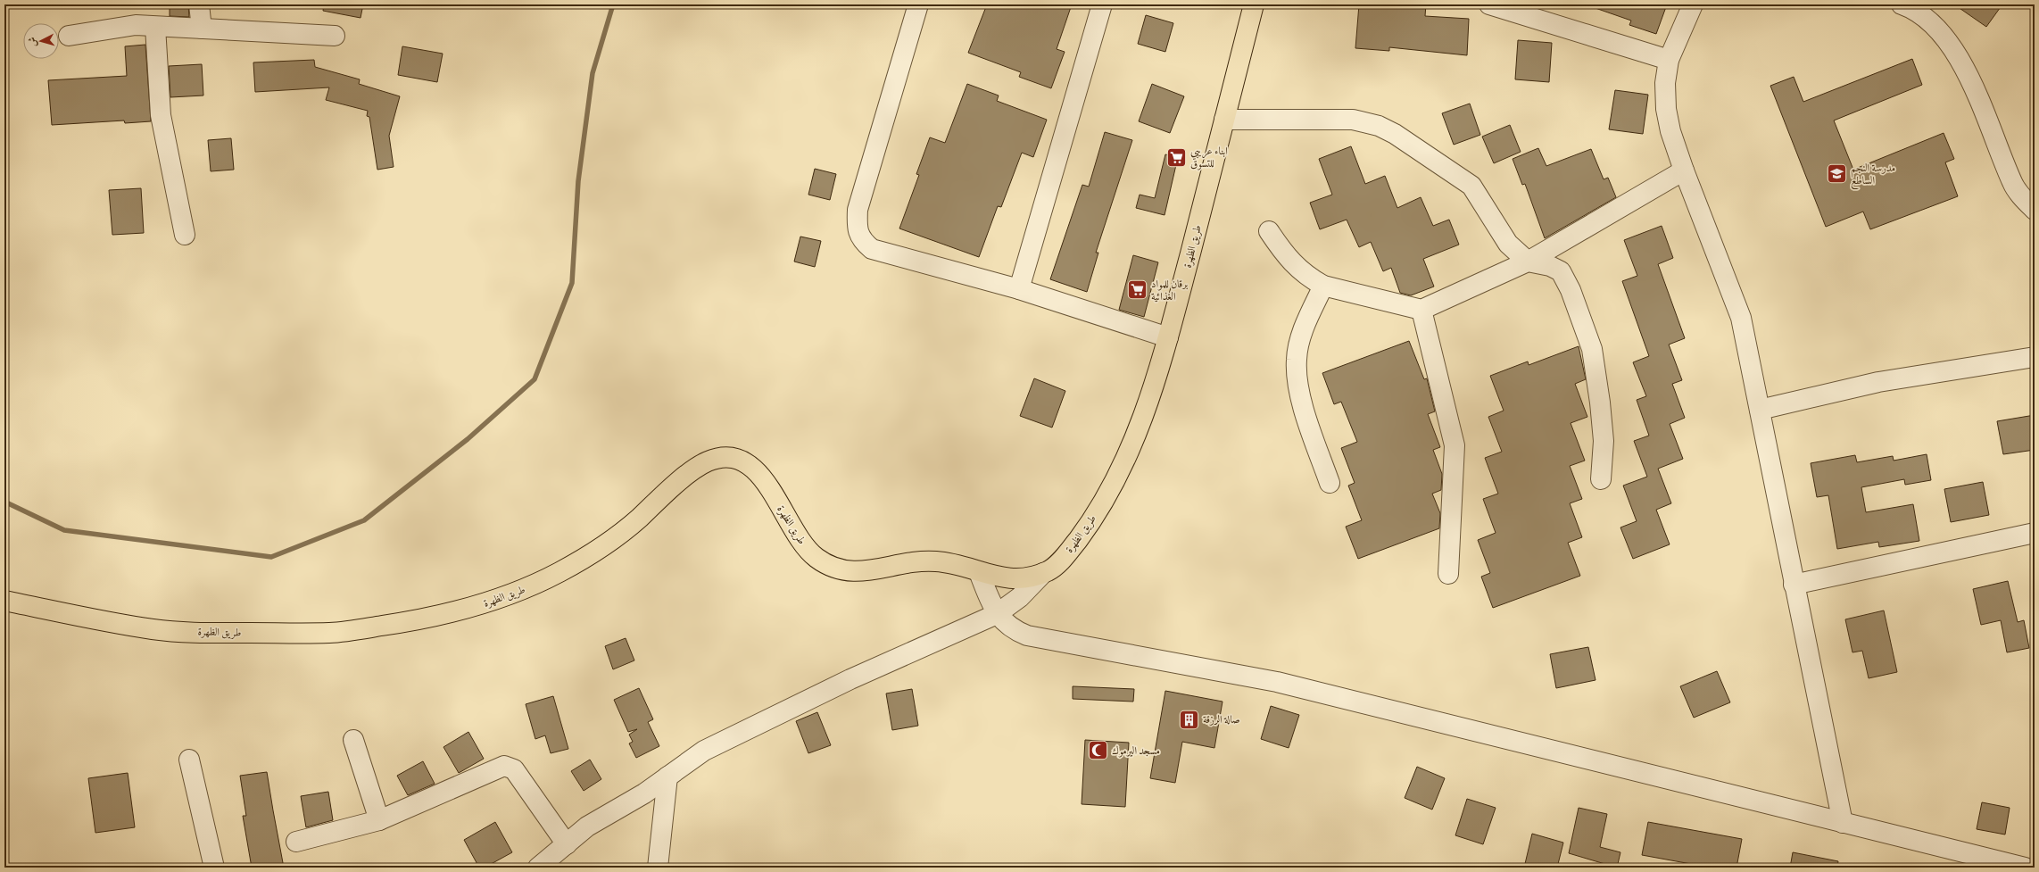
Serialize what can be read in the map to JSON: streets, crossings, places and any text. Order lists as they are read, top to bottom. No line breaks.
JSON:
{"streets":{"main road":["طريق الظهرة"]},"places":{"supermarket":["ابناء عريبي للتسوق","برقان للمواد الغذائية"],"school or university":["مدرسة النجم الساطع"],"building":["صالة الرزقة"],"mosque":["مسجد اليرموك"]},"north":"left"}
